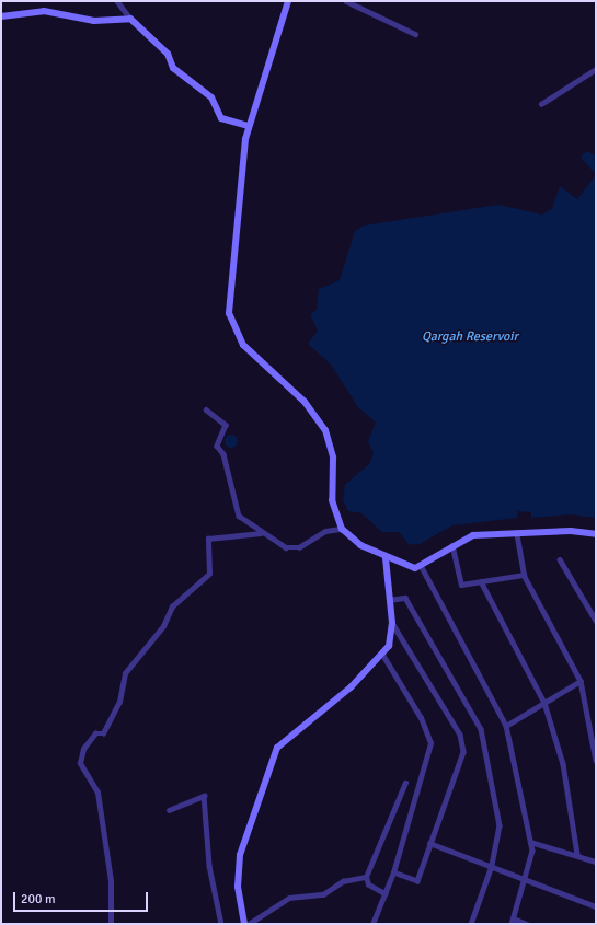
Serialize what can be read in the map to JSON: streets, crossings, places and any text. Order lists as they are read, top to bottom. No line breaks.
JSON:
{"water":["Qargah Reservoir"],"scale_bar":"200 m"}
